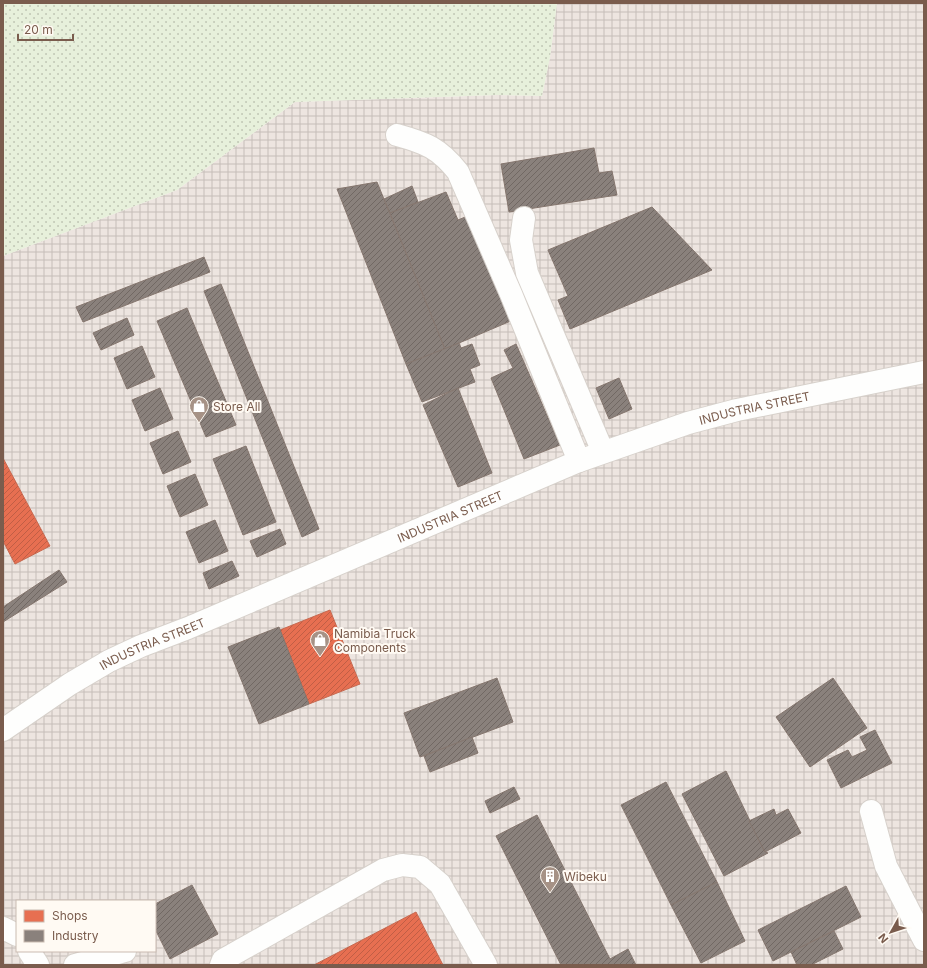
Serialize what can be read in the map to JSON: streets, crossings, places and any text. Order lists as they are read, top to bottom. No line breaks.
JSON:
{"streets":{"street":["INDUSTRIA STREET"]},"places":{"shop":["Store All","Namibia Truck Components"],"building":["Wibeku"]},"legend":["Shops","Industry"],"scale_bar":"20 m","north":"bottom left"}
